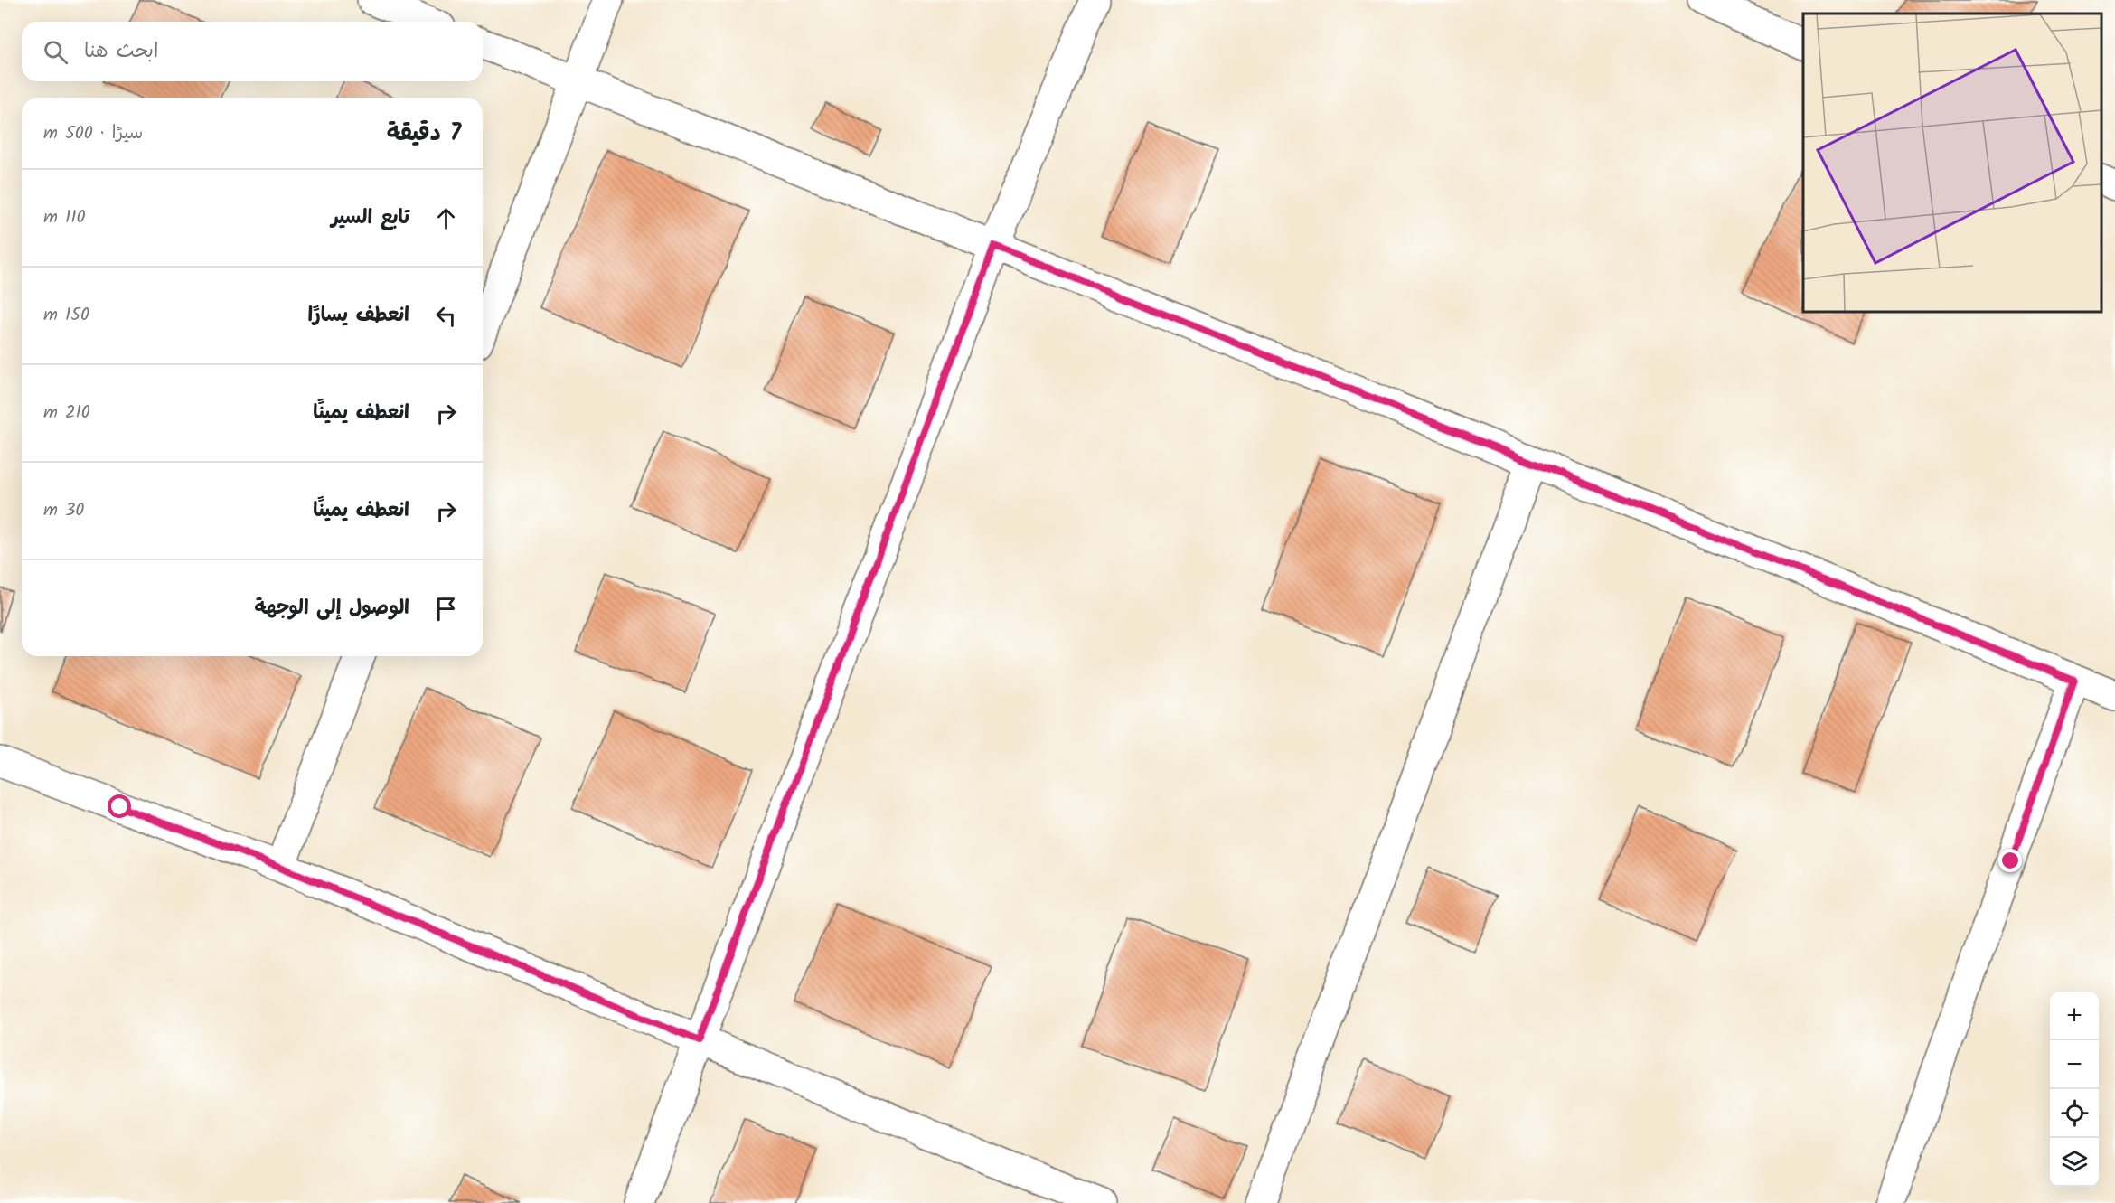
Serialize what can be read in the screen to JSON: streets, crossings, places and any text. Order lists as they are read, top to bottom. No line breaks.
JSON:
{"page":{"search":"ابحث هنا","heading":["7 دقيقة","سيرًا · 500 m"],"list":[["تابع السير","110 m"],["انعطف يسارًا","150 m"],["انعطف يمينًا","210 m"],["انعطف يمينًا","30 m"],"الوصول إلى الوجهة"],"map_buttons":["+","−"]}}
